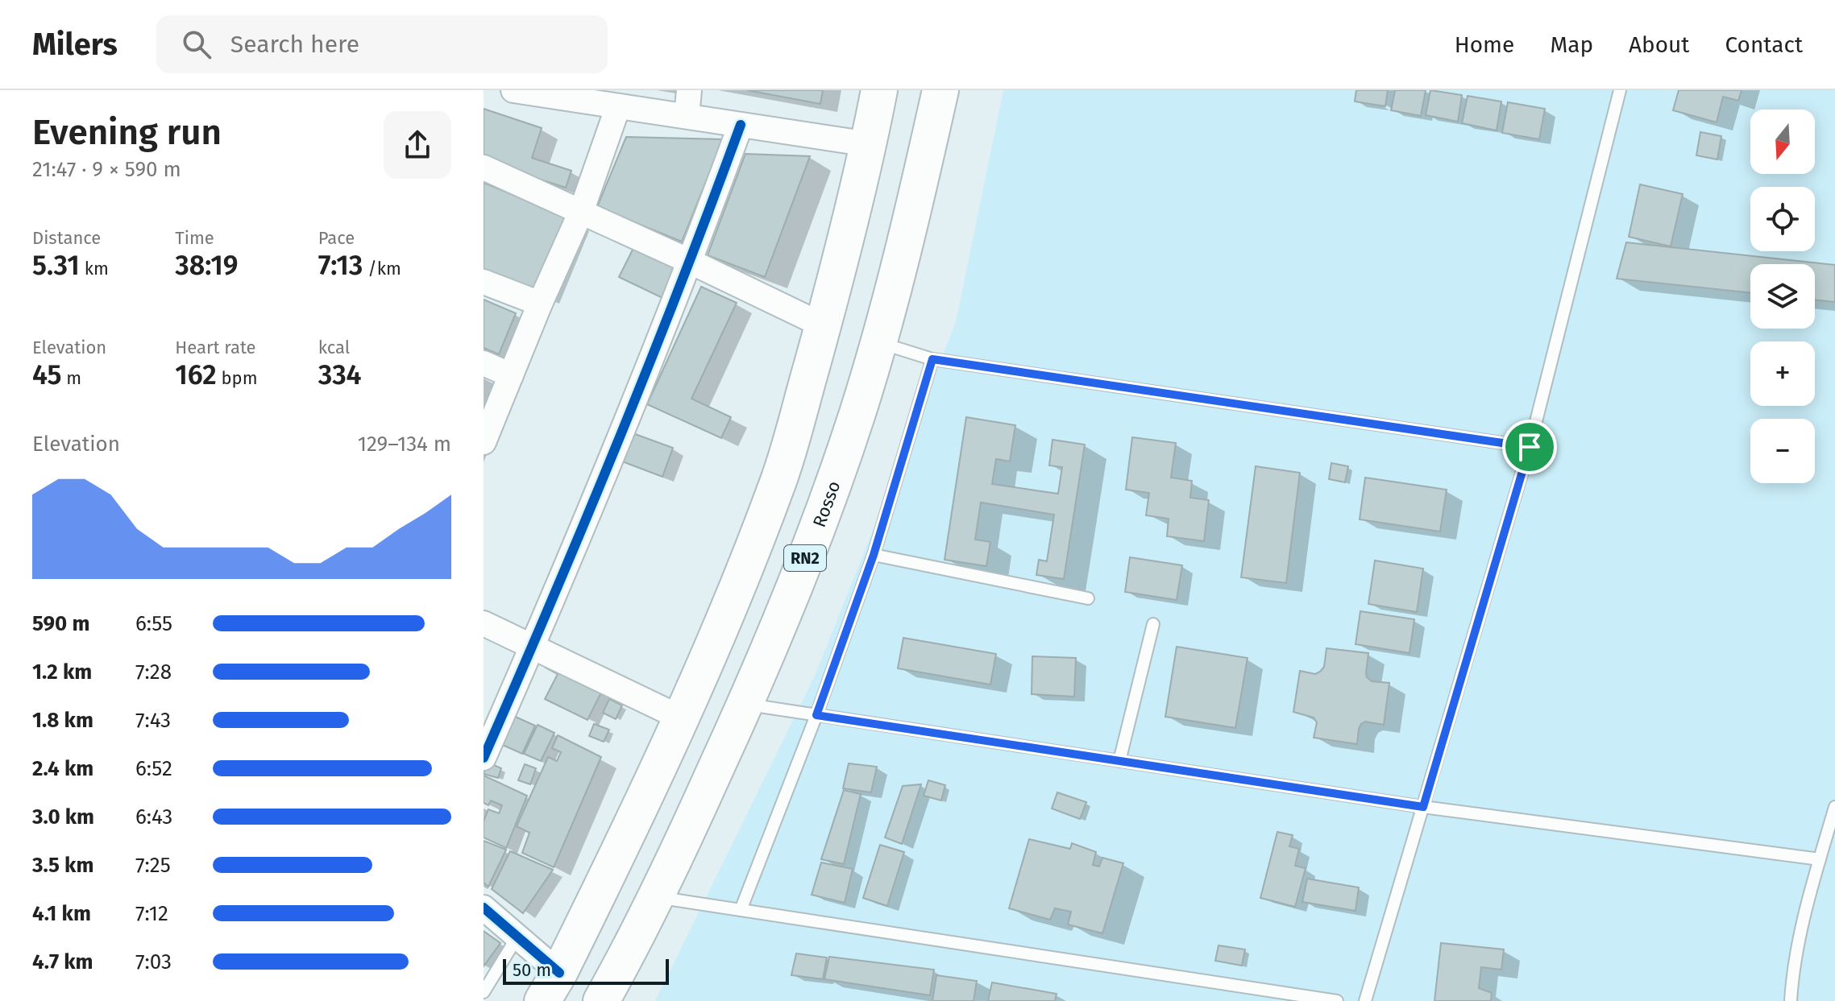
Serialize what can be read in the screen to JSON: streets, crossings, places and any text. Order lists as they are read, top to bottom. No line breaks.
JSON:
{"streets":{"highway":["Rosso","RN2"]},"scale_bar":"50 m","north":"bottom","page":{"header":"Milers","search":"Search here","nav":["Home","Map","About","Contact"],"heading":["Evening run","21:47 · 9 × 590 m"],"map_buttons":["+","−"],"stats":[["Distance","5.31 km"],["Time","38:19"],["Pace","7:13 /km"],["Elevation","45 m"],["Heart rate","162 bpm"],["kcal","334"]],"chart":["Elevation","129–134 m"],"list":[{"name":"590 m","note":"6:55"},{"name":"1.2 km","note":"7:28"},{"name":"1.8 km","note":"7:43"},{"name":"2.4 km","note":"6:52"},{"name":"3.0 km","note":"6:43"},{"name":"3.5 km","note":"7:25"},{"name":"4.1 km","note":"7:12"},{"name":"4.7 km","note":"7:03"}],"scale":"50 m"}}
